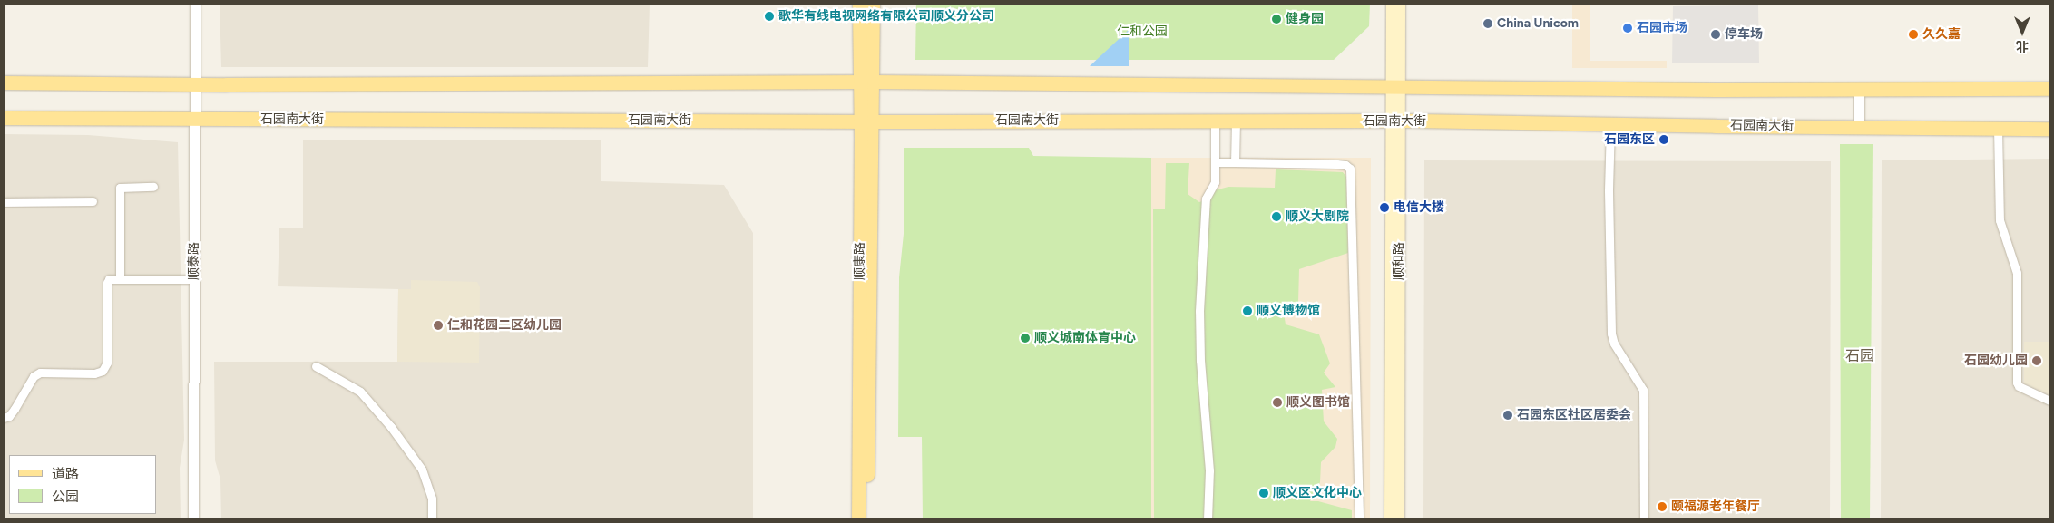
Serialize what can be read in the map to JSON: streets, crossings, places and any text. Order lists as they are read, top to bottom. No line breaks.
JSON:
{"streets":{"main road":["石园南大街","顺康路","顺和路"],"street":["顺泰路"]},"crossings":[["石园南大街","顺泰路"],["石园南大街","顺康路"],["石园南大街","顺和路"]],"districts":["石园"],"parks":["仁和公园"],"places":["歌华有线电视网络有限公司顺义分公司","健身园","China Unicom","石园市场","停车场","久久嘉","石园东区","电信大楼","顺义大剧院","顺义博物馆","仁和花园二区幼儿园","顺义城南体育中心","石园幼儿园","顺义图书馆","石园东区社区居委会","顺义区文化中心","颐福源老年餐厅"],"legend":["道路","公园"],"north":"bottom"}
